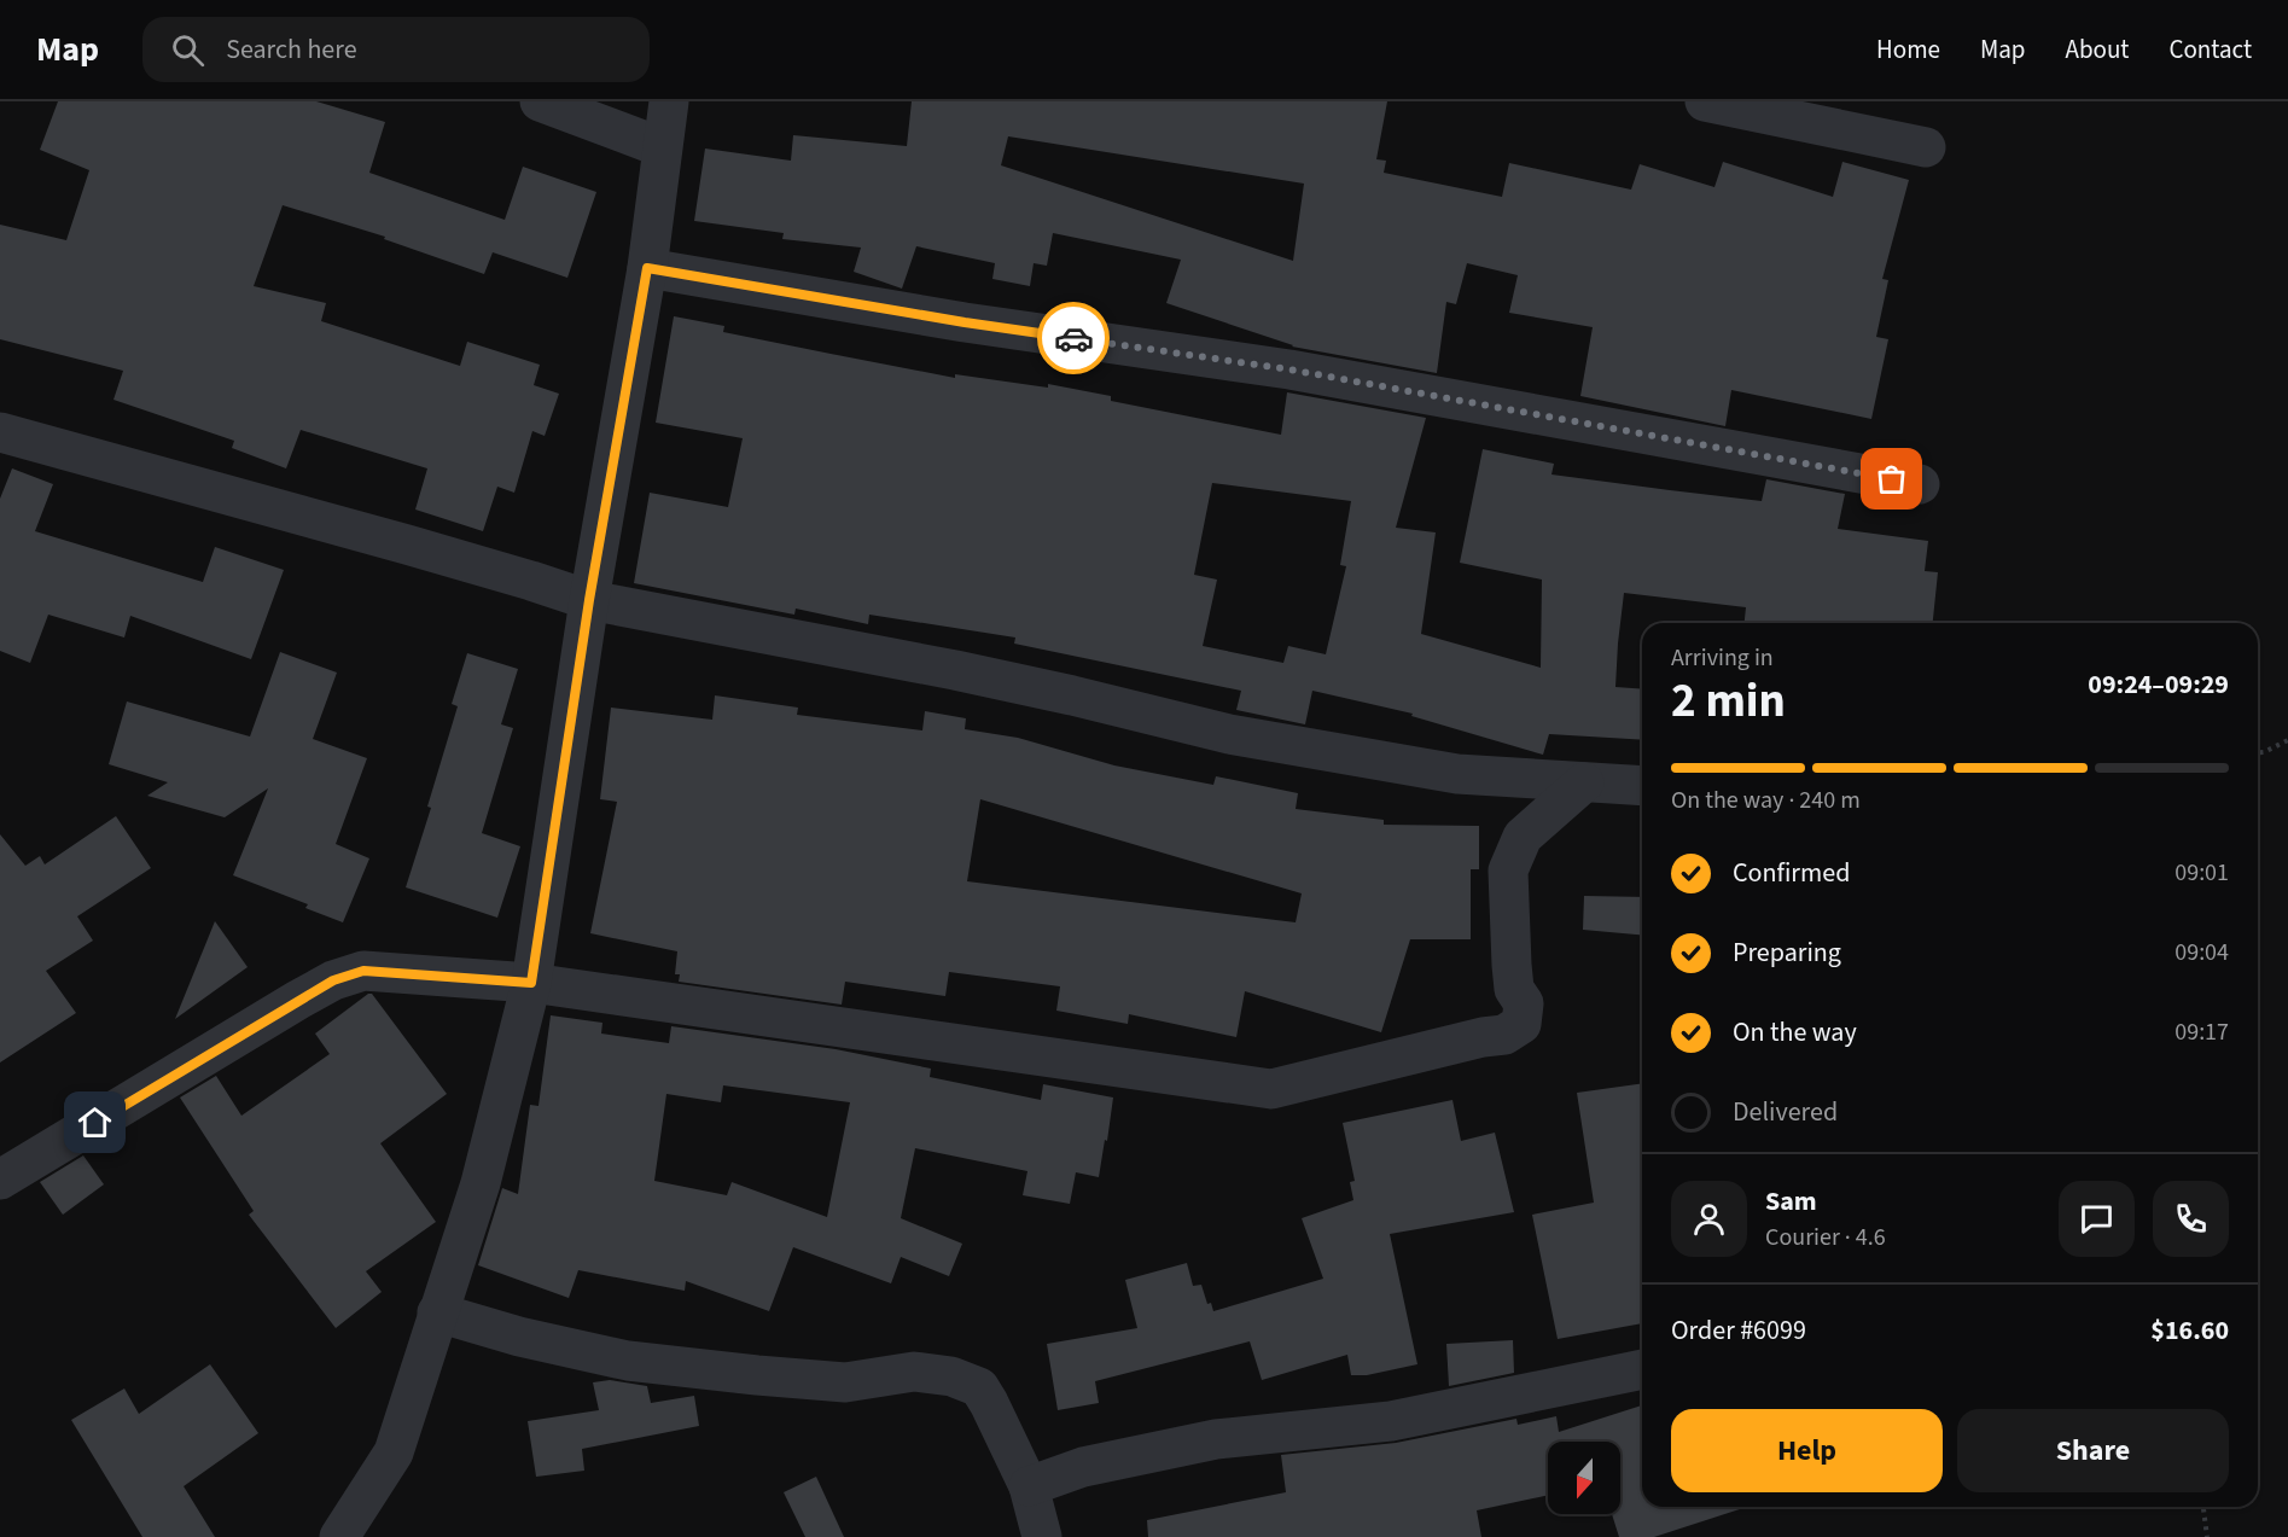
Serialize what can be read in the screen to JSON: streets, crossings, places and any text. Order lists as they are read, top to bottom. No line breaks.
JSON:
{"north":"bottom","page":{"header":"Map","search":"Search here","nav":["Home","Map","About","Contact"],"heading":["2 min","Arriving in","09:24–09:29"],"panel":["Sam","Courier · 4.6","Order #6099","$16.60"],"bar":"On the way · 240 m","list":[["Confirmed","09:01"],["Preparing","09:04"],["On the way","09:17"],"Delivered"],"buttons":["Help","Share"]}}
